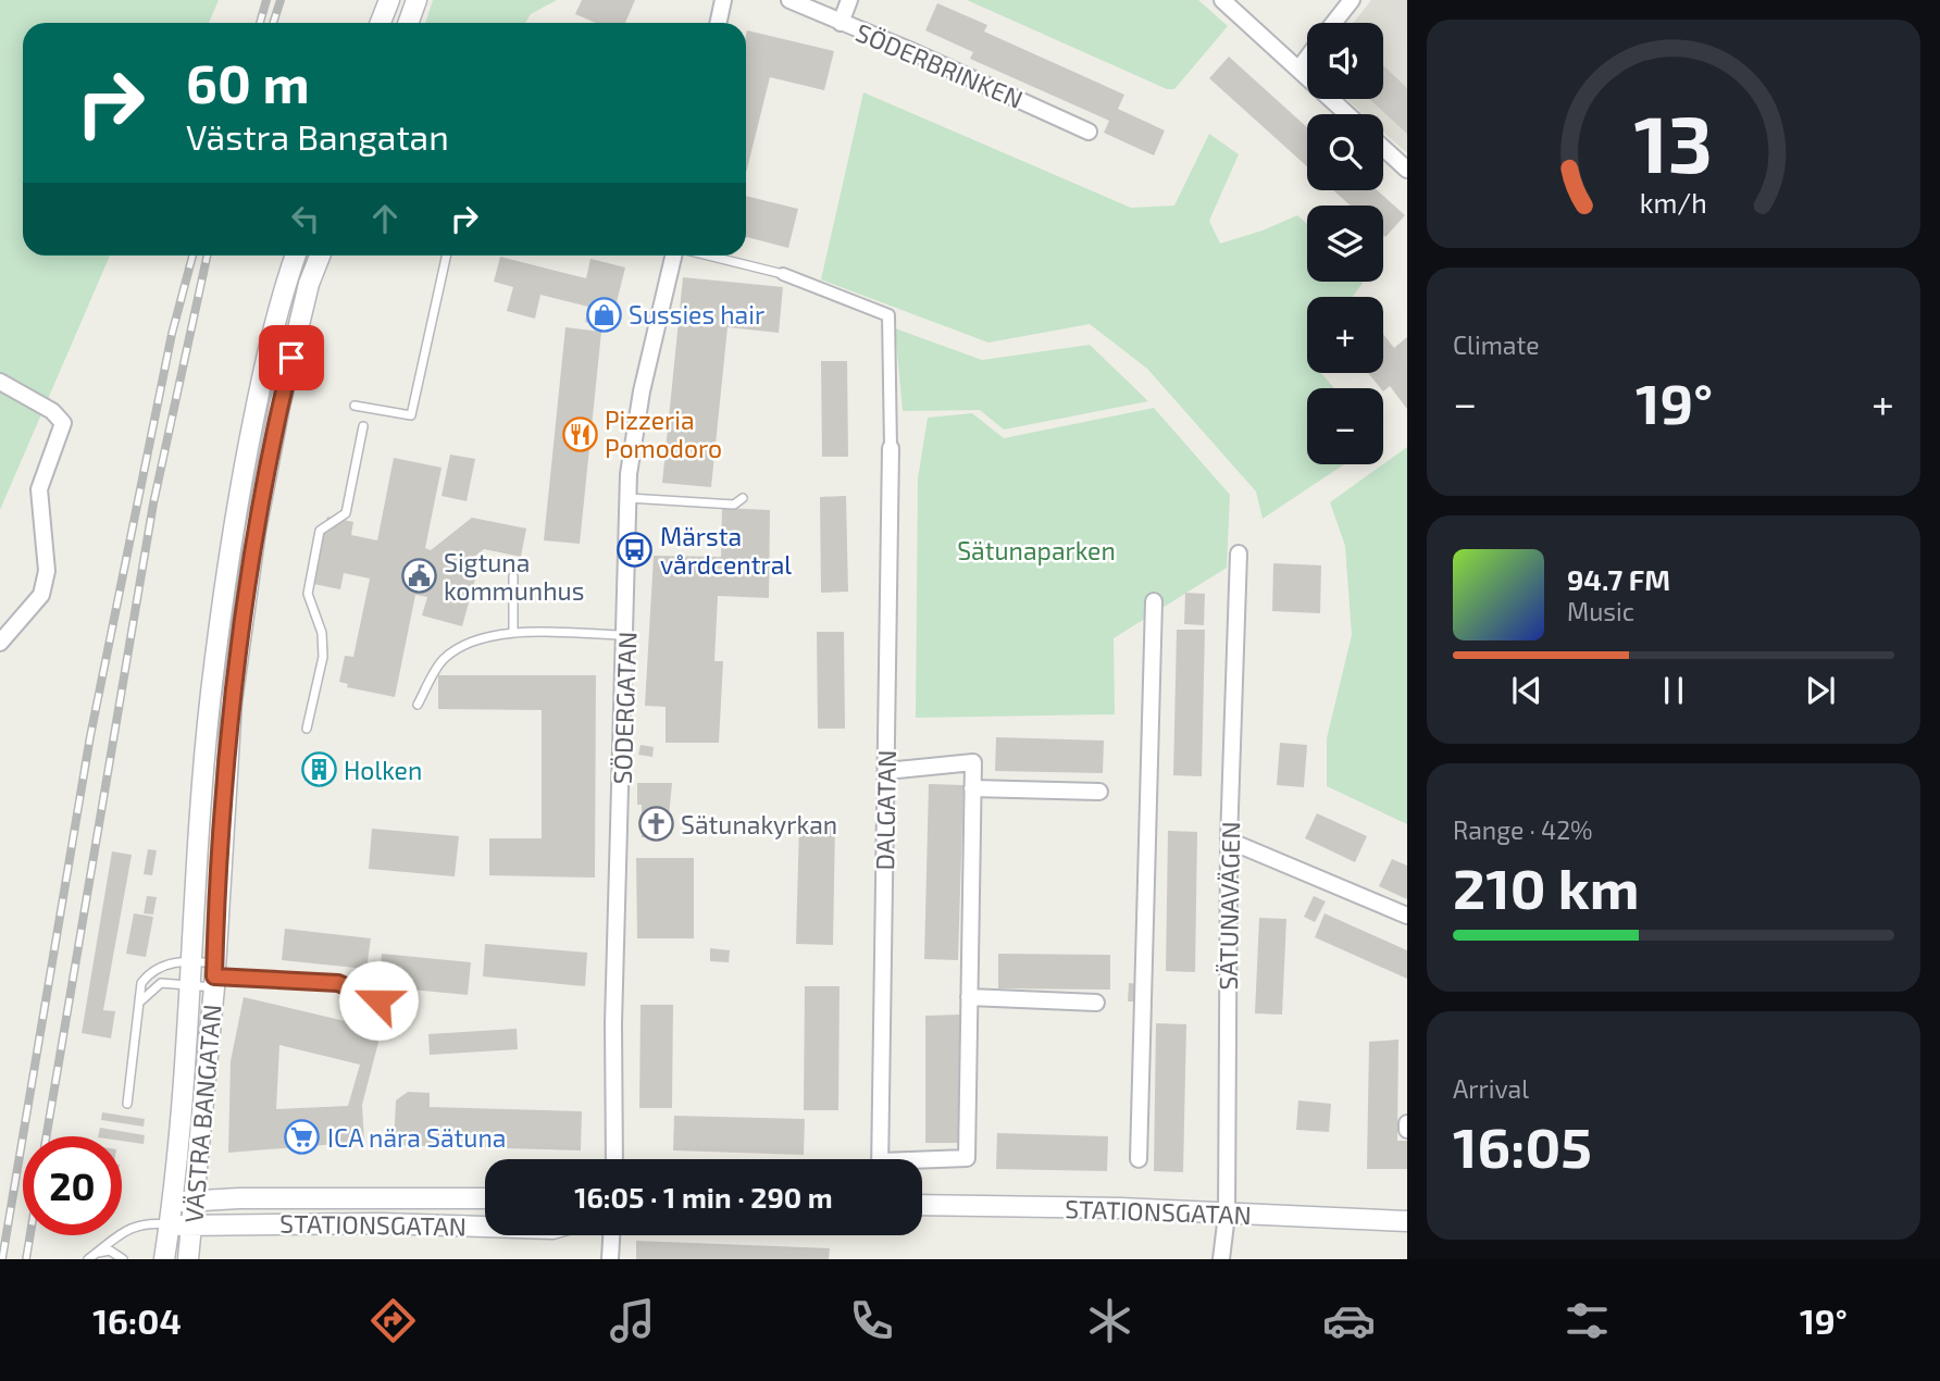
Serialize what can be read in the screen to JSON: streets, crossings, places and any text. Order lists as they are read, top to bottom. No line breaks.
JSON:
{"streets":{"street":["SÖDERBRINKEN","SÖDERGATAN","DALGATAN","SÄTUNAVÄGEN","VÄSTRA BANGATAN","STATIONSGATAN"]},"crossings":[["SÄTUNAVÄGEN","STATIONSGATAN"],["VÄSTRA BANGATAN","STATIONSGATAN"]],"parks":["Sätunaparken"],"places":{"shop":["Sussies hair"],"restaurant":["Pizzeria Pomodoro"],"bus stop":["Märsta vårdcentral"],"public building":["Sigtuna kommunhus"],"building":["Holken"],"church":["Sätunakyrkan"],"supermarket":["ICA nära Sätuna"]},"page":{"map_buttons":["+","−"],"turn":["60 m","Västra Bangatan"],"tile":["Climate",["Range · 42%","210 km"],["Arrival","16:05"]],"heat":["−","19°","+"],"song":["94.7 FM","Music"],"limit":"20","trip":"16:05 · 1 min · 290 m","tabs":["16:04","19°"],"gauge":["13","km/h"]}}
